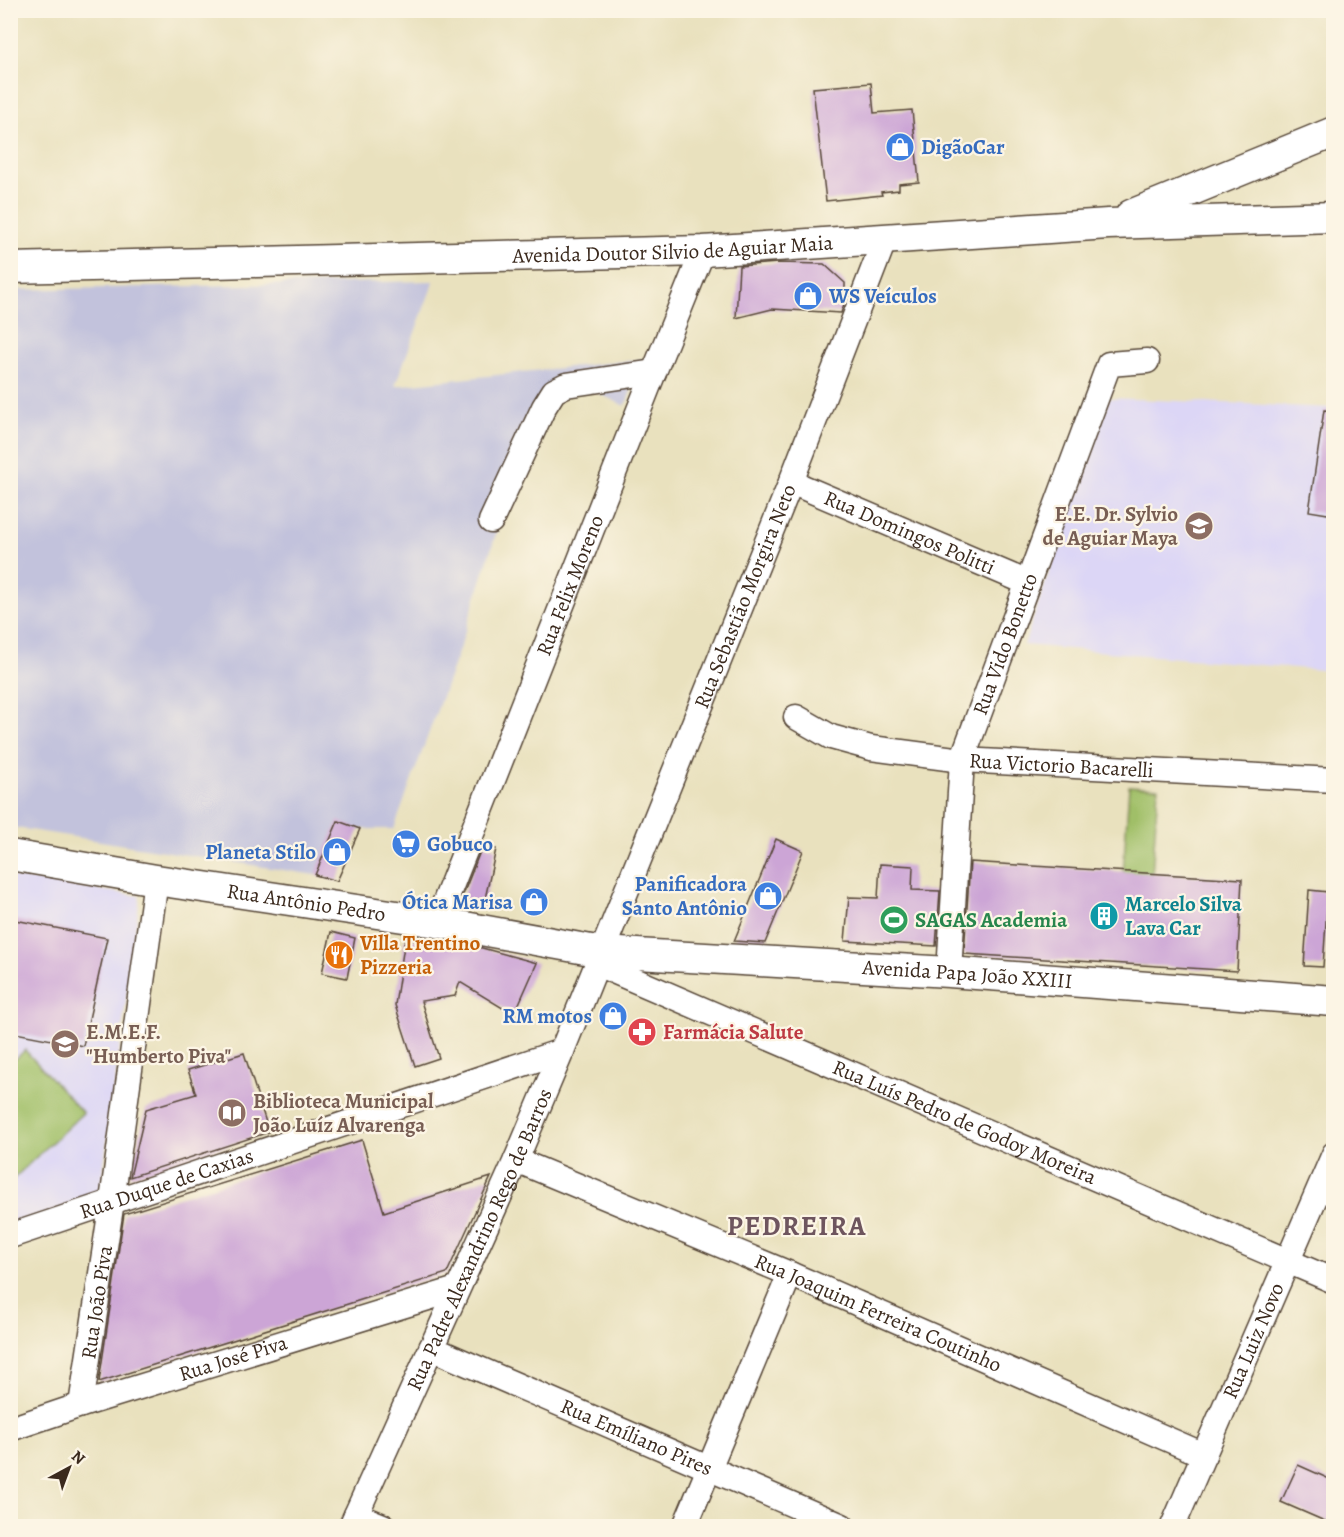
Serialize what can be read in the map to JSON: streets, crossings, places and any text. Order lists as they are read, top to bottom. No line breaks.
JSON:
{"streets":{"main road":["Avenida Doutor Silvio de Aguiar Maia","Rua Antônio Pedro","Avenida Papa João XXIII"],"street":["Rua Domingos Politti","Rua Felix Moreno","Rua Sebastião Morgira Neto","Rua Vido Bonetto","Rua Victorio Bacarelli","Rua Luís Pedro de Godoy Moreira","Rua Duque de Caxias","Rua Padre Alexandrino Rego de Barros","Rua João Piva","Rua Joaquim Ferreira Coutinho","Rua Luiz Novo","Rua José Piva","Rua Emíliano Pires"]},"crossings":[["Avenida Doutor Silvio de Aguiar Maia","Rua Felix Moreno"],["Avenida Doutor Silvio de Aguiar Maia","Rua Sebastião Morgira Neto"],["Rua Domingos Politti","Rua Sebastião Morgira Neto"],["Rua Domingos Politti","Rua Vido Bonetto"],["Rua Felix Moreno","Rua Antônio Pedro"],["Rua Sebastião Morgira Neto","Rua Antônio Pedro"],["Rua Sebastião Morgira Neto","Avenida Papa João XXIII"],["Rua Sebastião Morgira Neto","Rua Luís Pedro de Godoy Moreira"],["Rua Sebastião Morgira Neto","Rua Padre Alexandrino Rego de Barros"],["Rua Vido Bonetto","Rua Victorio Bacarelli"],["Rua Vido Bonetto","Avenida Papa João XXIII"],["Rua Antônio Pedro","Avenida Papa João XXIII"],["Rua Antônio Pedro","Rua Luís Pedro de Godoy Moreira"],["Rua Antônio Pedro","Rua Padre Alexandrino Rego de Barros"],["Rua Antônio Pedro","Rua João Piva"],["Avenida Papa João XXIII","Rua Luís Pedro de Godoy Moreira"],["Avenida Papa João XXIII","Rua Padre Alexandrino Rego de Barros"],["Rua Luís Pedro de Godoy Moreira","Rua Padre Alexandrino Rego de Barros"],["Rua Luís Pedro de Godoy Moreira","Rua Luiz Novo"],["Rua Duque de Caxias","Rua Padre Alexandrino Rego de Barros"],["Rua Duque de Caxias","Rua João Piva"],["Rua Padre Alexandrino Rego de Barros","Rua Joaquim Ferreira Coutinho"],["Rua Padre Alexandrino Rego de Barros","Rua José Piva"],["Rua Padre Alexandrino Rego de Barros","Rua Emíliano Pires"],["Rua João Piva","Rua José Piva"],["Rua Joaquim Ferreira Coutinho","Rua Luiz Novo"]],"districts":["PEDREIRA"],"places":{"shop":["DigãoCar","WS Veículos","Planeta Stilo","Panificadora Santo Antônio","Ótica Marisa","RM motos"],"school or university":["E.E. Dr. Sylvio de Aguiar Maya","E.M.E.F. \"Humberto Piva\""],"supermarket":["Gobuco"],"building":["Marcelo Silva Lava Car"],"sports":["SAGAS Academia"],"restaurant":["Villa Trentino Pizzeria"],"pharmacy":["Farmácia Salute"],"library":["Biblioteca Municipal João Luíz Alvarenga"]},"north":"top right"}
